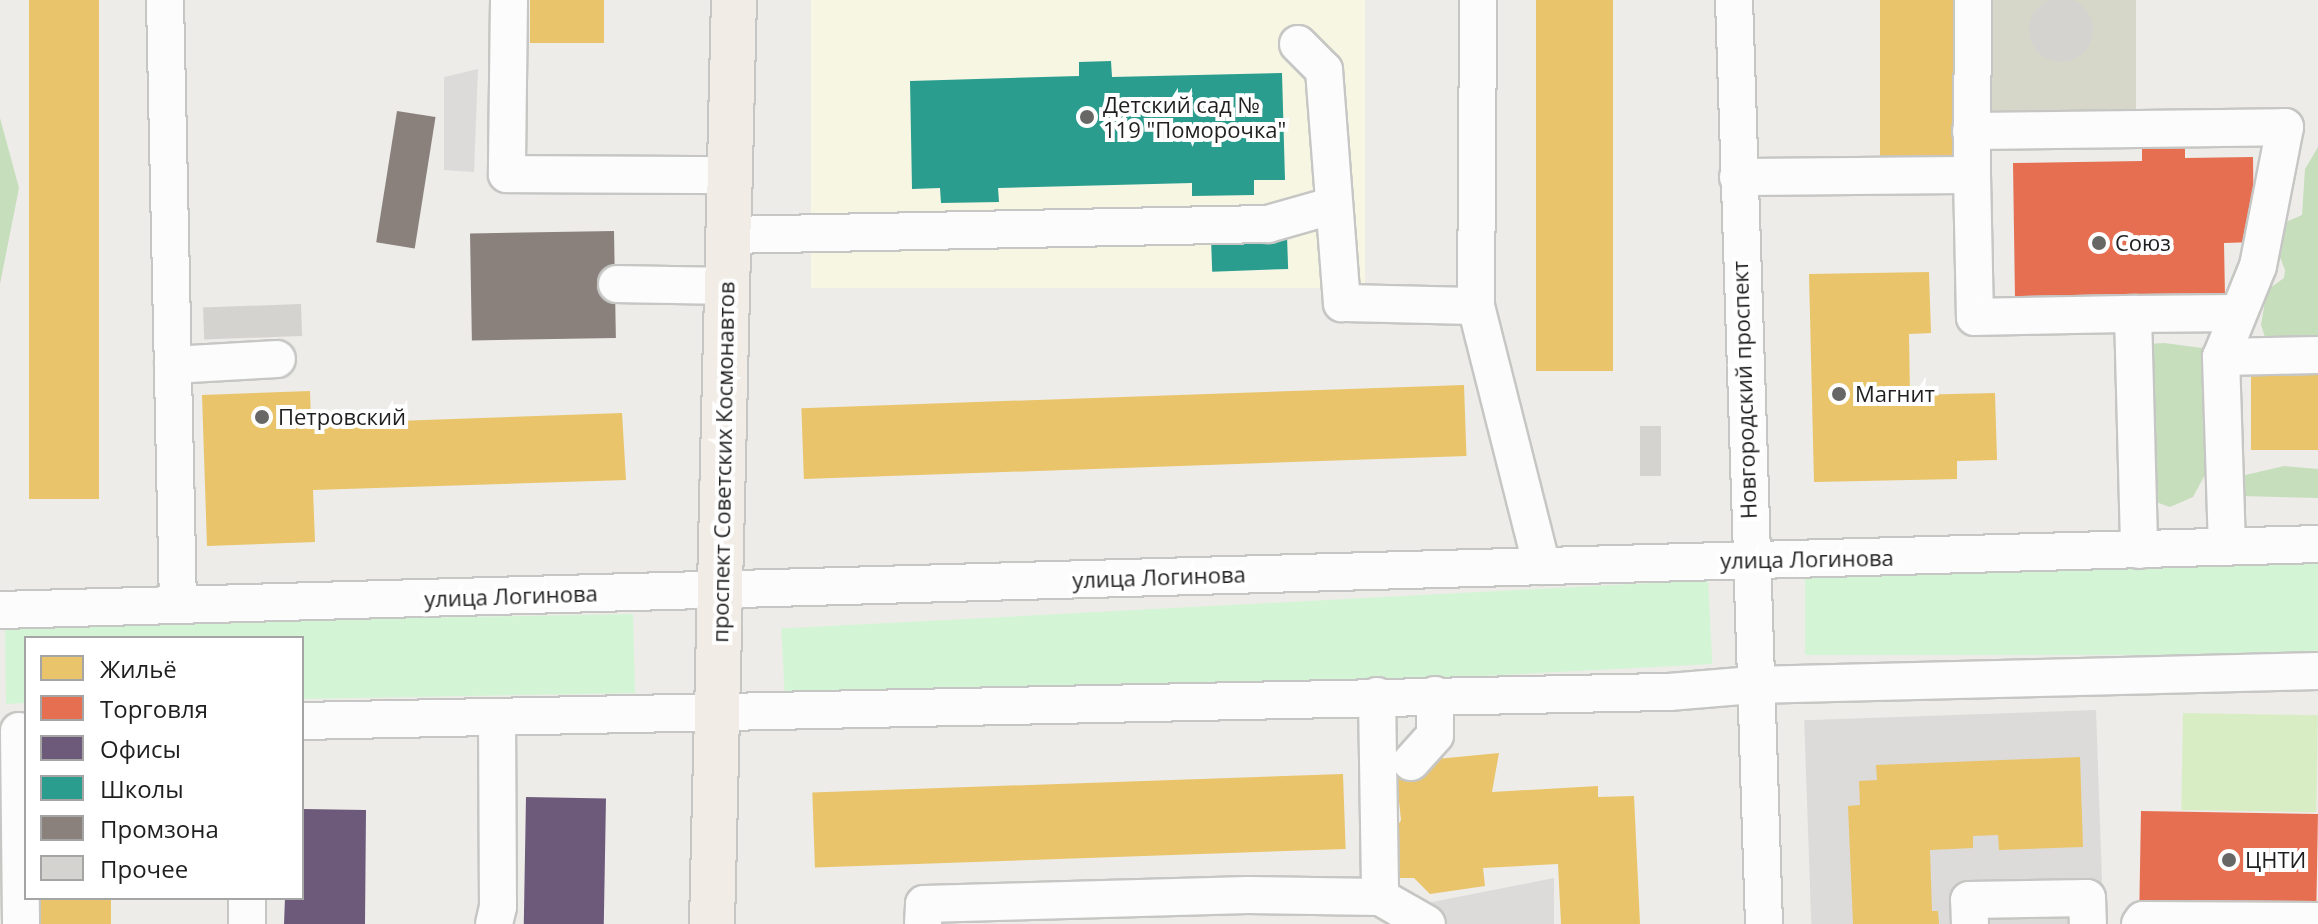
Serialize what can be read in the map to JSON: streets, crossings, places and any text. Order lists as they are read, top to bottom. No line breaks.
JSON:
{"streets":{"main road":["проспект Советских Космонавтов"],"street":["Новгородский проспект","улица Логинова"]},"crossings":[["Новгородский проспект","улица Логинова"],["проспект Советских Космонавтов","улица Логинова"]],"places":["Детский сад № 119 \"Поморочка\"","Союз","Магнит","Петровский","ЦНТИ"],"legend":["Жильё","Торговля","Офисы","Школы","Промзона","Прочее"]}
